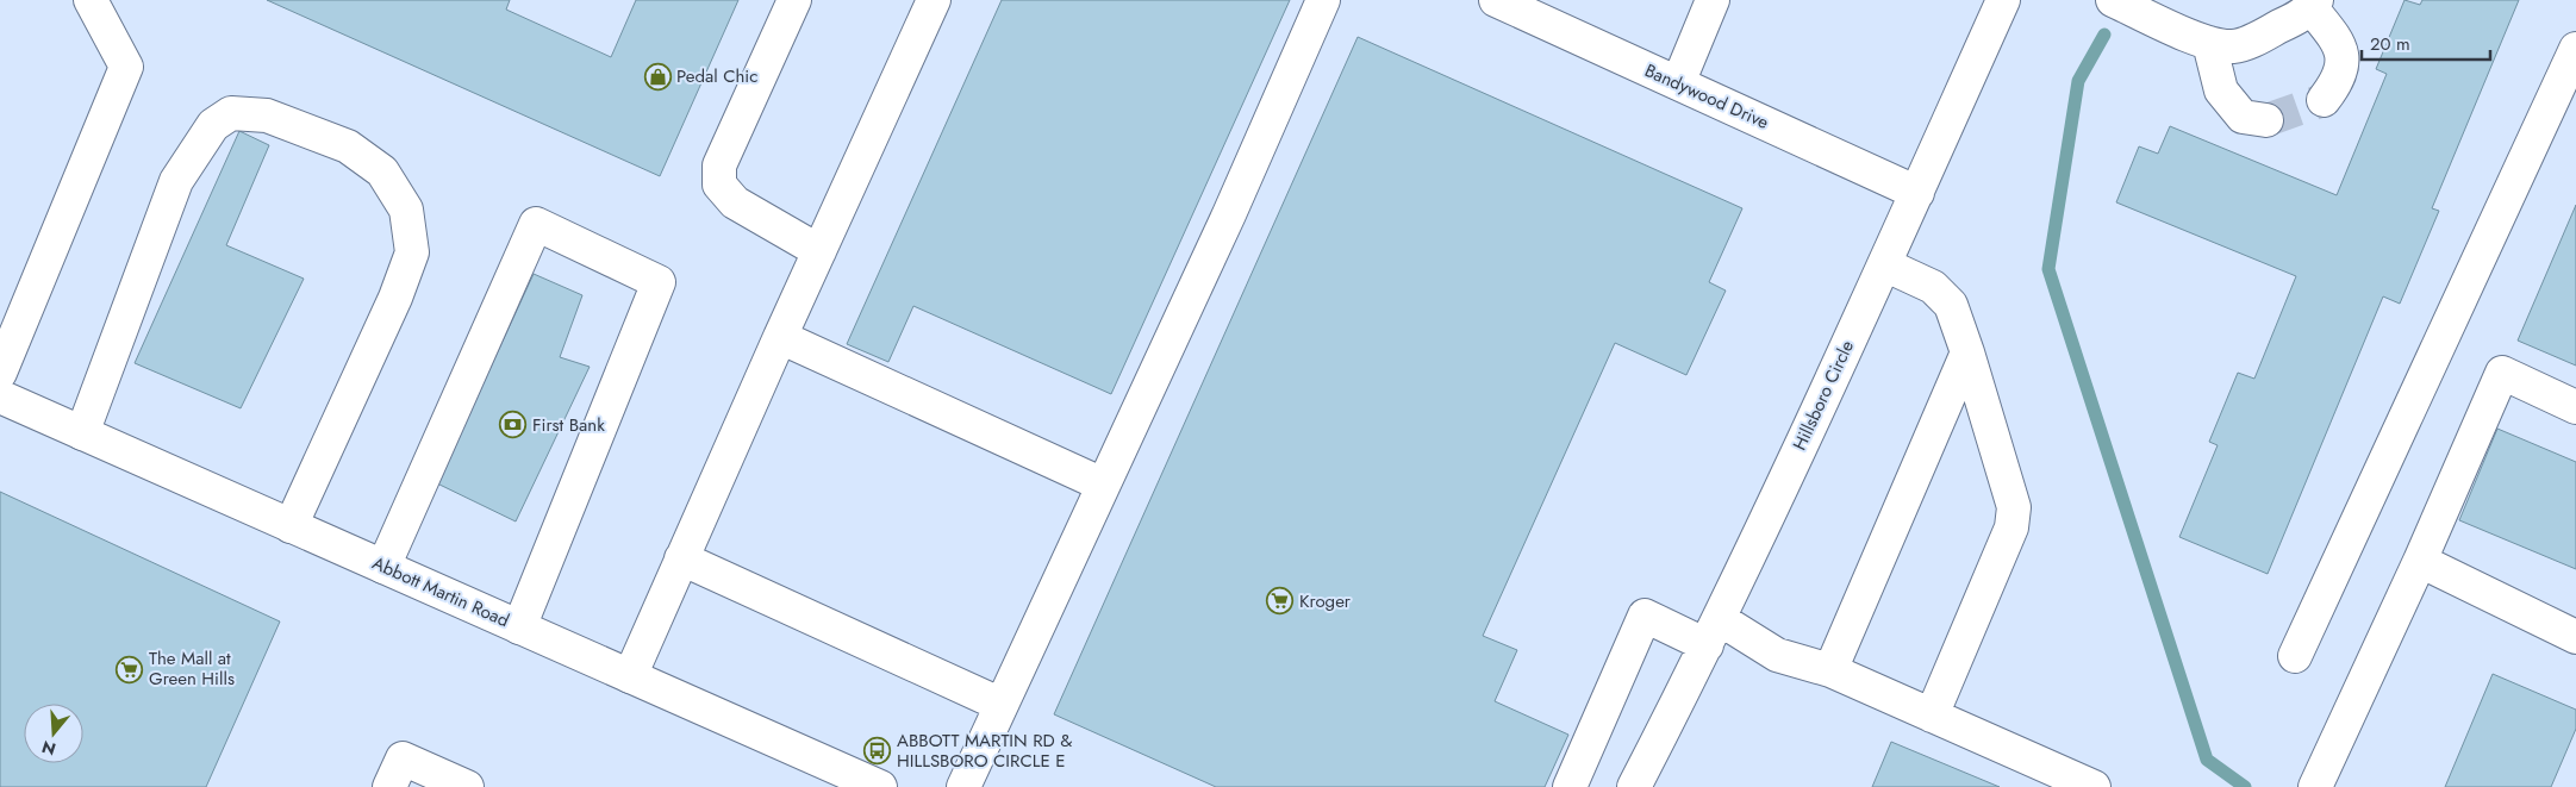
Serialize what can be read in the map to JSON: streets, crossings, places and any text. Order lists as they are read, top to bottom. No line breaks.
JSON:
{"streets":{"street":["Bandywood Drive","Hillsboro Circle","Abbott Martin Road"]},"crossings":[["Bandywood Drive","Hillsboro Circle"]],"places":{"shop":["Pedal Chic"],"bank":["First Bank"],"supermarket":["Kroger","The Mall at Green Hills"],"bus stop":["ABBOTT MARTIN RD & HILLSBORO CIRCLE E"]},"scale_bar":"20 m","north":"bottom"}
